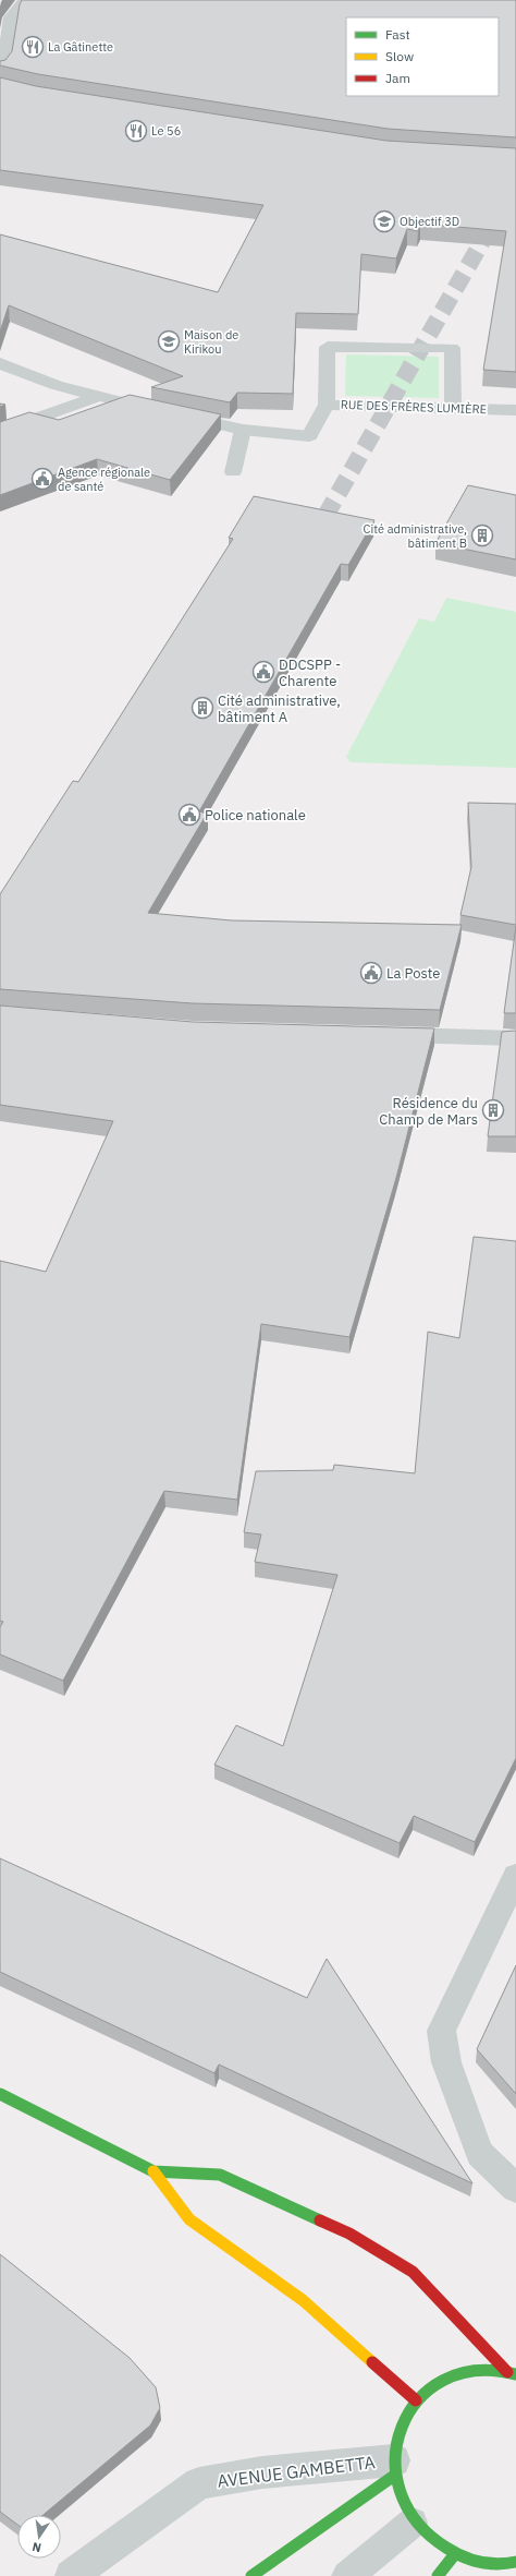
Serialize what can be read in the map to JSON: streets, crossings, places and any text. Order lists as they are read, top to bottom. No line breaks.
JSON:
{"streets":{"street":["RUE DES FRÈRES LUMIÈRE","AVENUE GAMBETTA"]},"places":{"restaurant":["La Gâtinette","Le 56"],"school or university":["Objectif 3D","Maison de Kirikou"],"public building":["Agence régionale de santé","DDCSPP - Charente","Police nationale","La Poste"],"building":["Cité administrative, bâtiment B","Cité administrative, bâtiment A","Résidence du Champ de Mars"]},"legend":["Fast","Slow","Jam"],"north":"bottom"}
